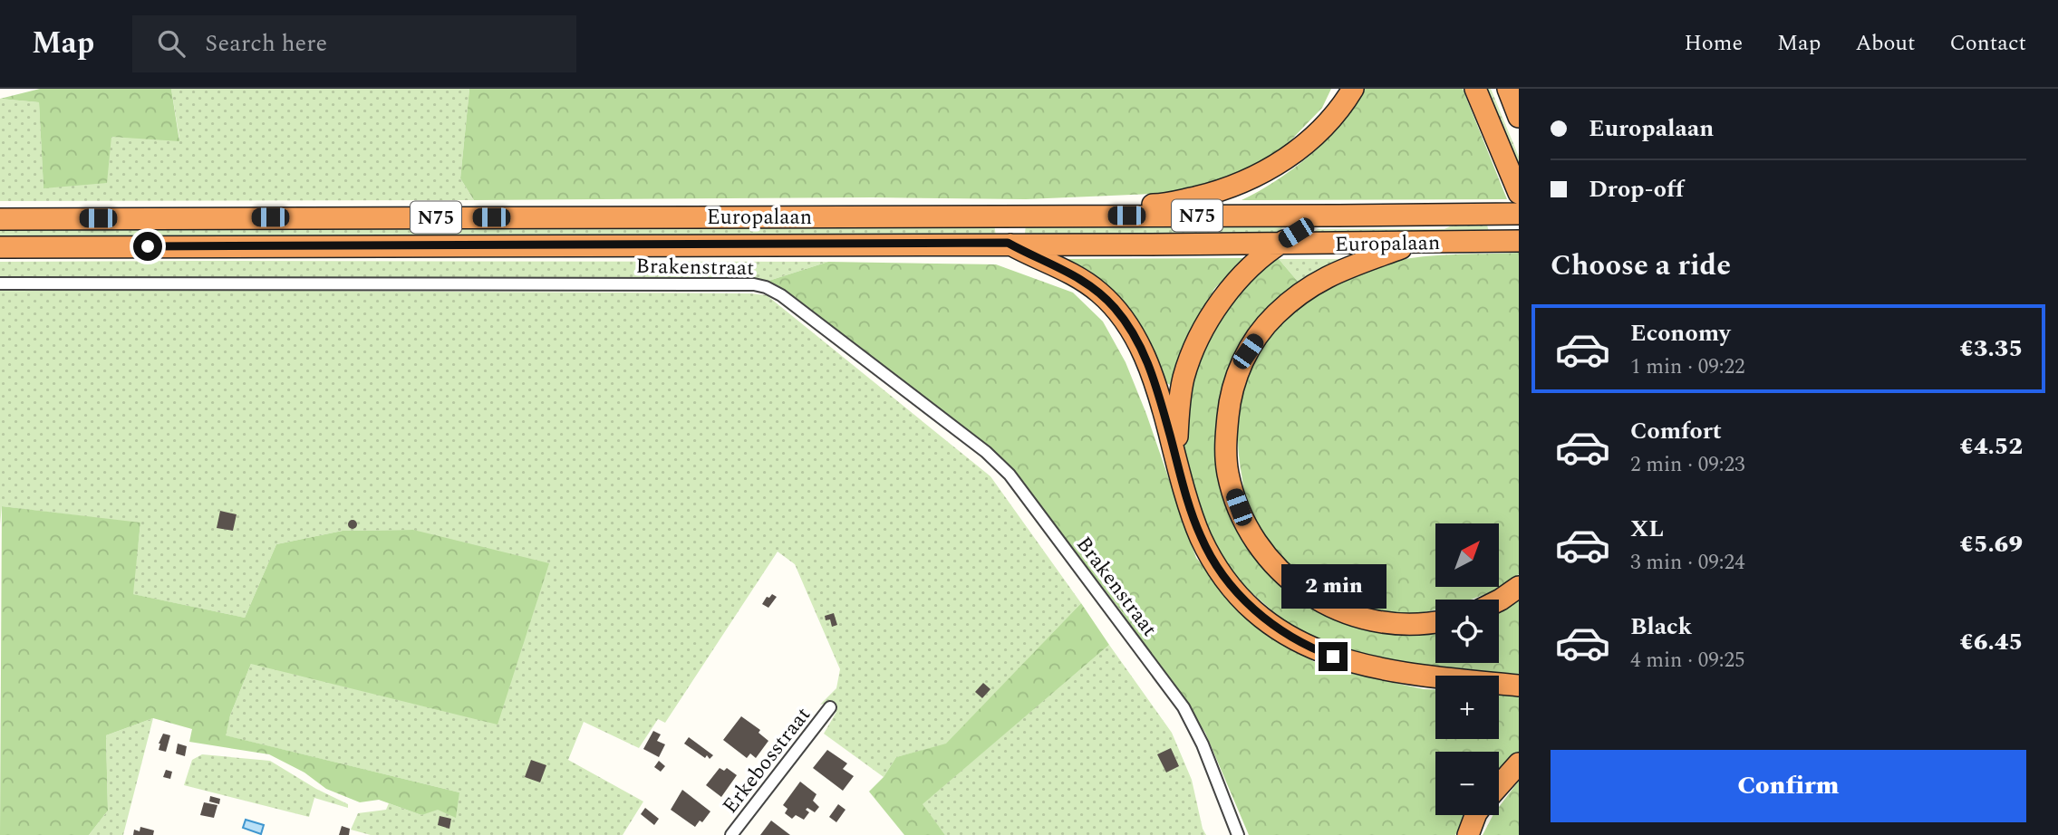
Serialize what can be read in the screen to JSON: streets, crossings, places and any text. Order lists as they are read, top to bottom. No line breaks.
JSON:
{"streets":{"highway":["N75","Europalaan"],"street":["Brakenstraat","Erkebosstraat"]},"north":"top right","page":{"header":"Map","search":"Search here","nav":["Home","Map","About","Contact"],"banner":["Europalaan","Drop-off"],"heading":"Choose a ride","list":[{"name":"Economy","note":"1 min · 09:22","value":"€3.35"},{"name":"Comfort","note":"2 min · 09:23","value":"€4.52"},{"name":"XL","note":"3 min · 09:24","value":"€5.69"},{"name":"Black","note":"4 min · 09:25","value":"€6.45"}],"map_buttons":["+","−"],"bubble":"2 min","buttons":"Confirm"}}
